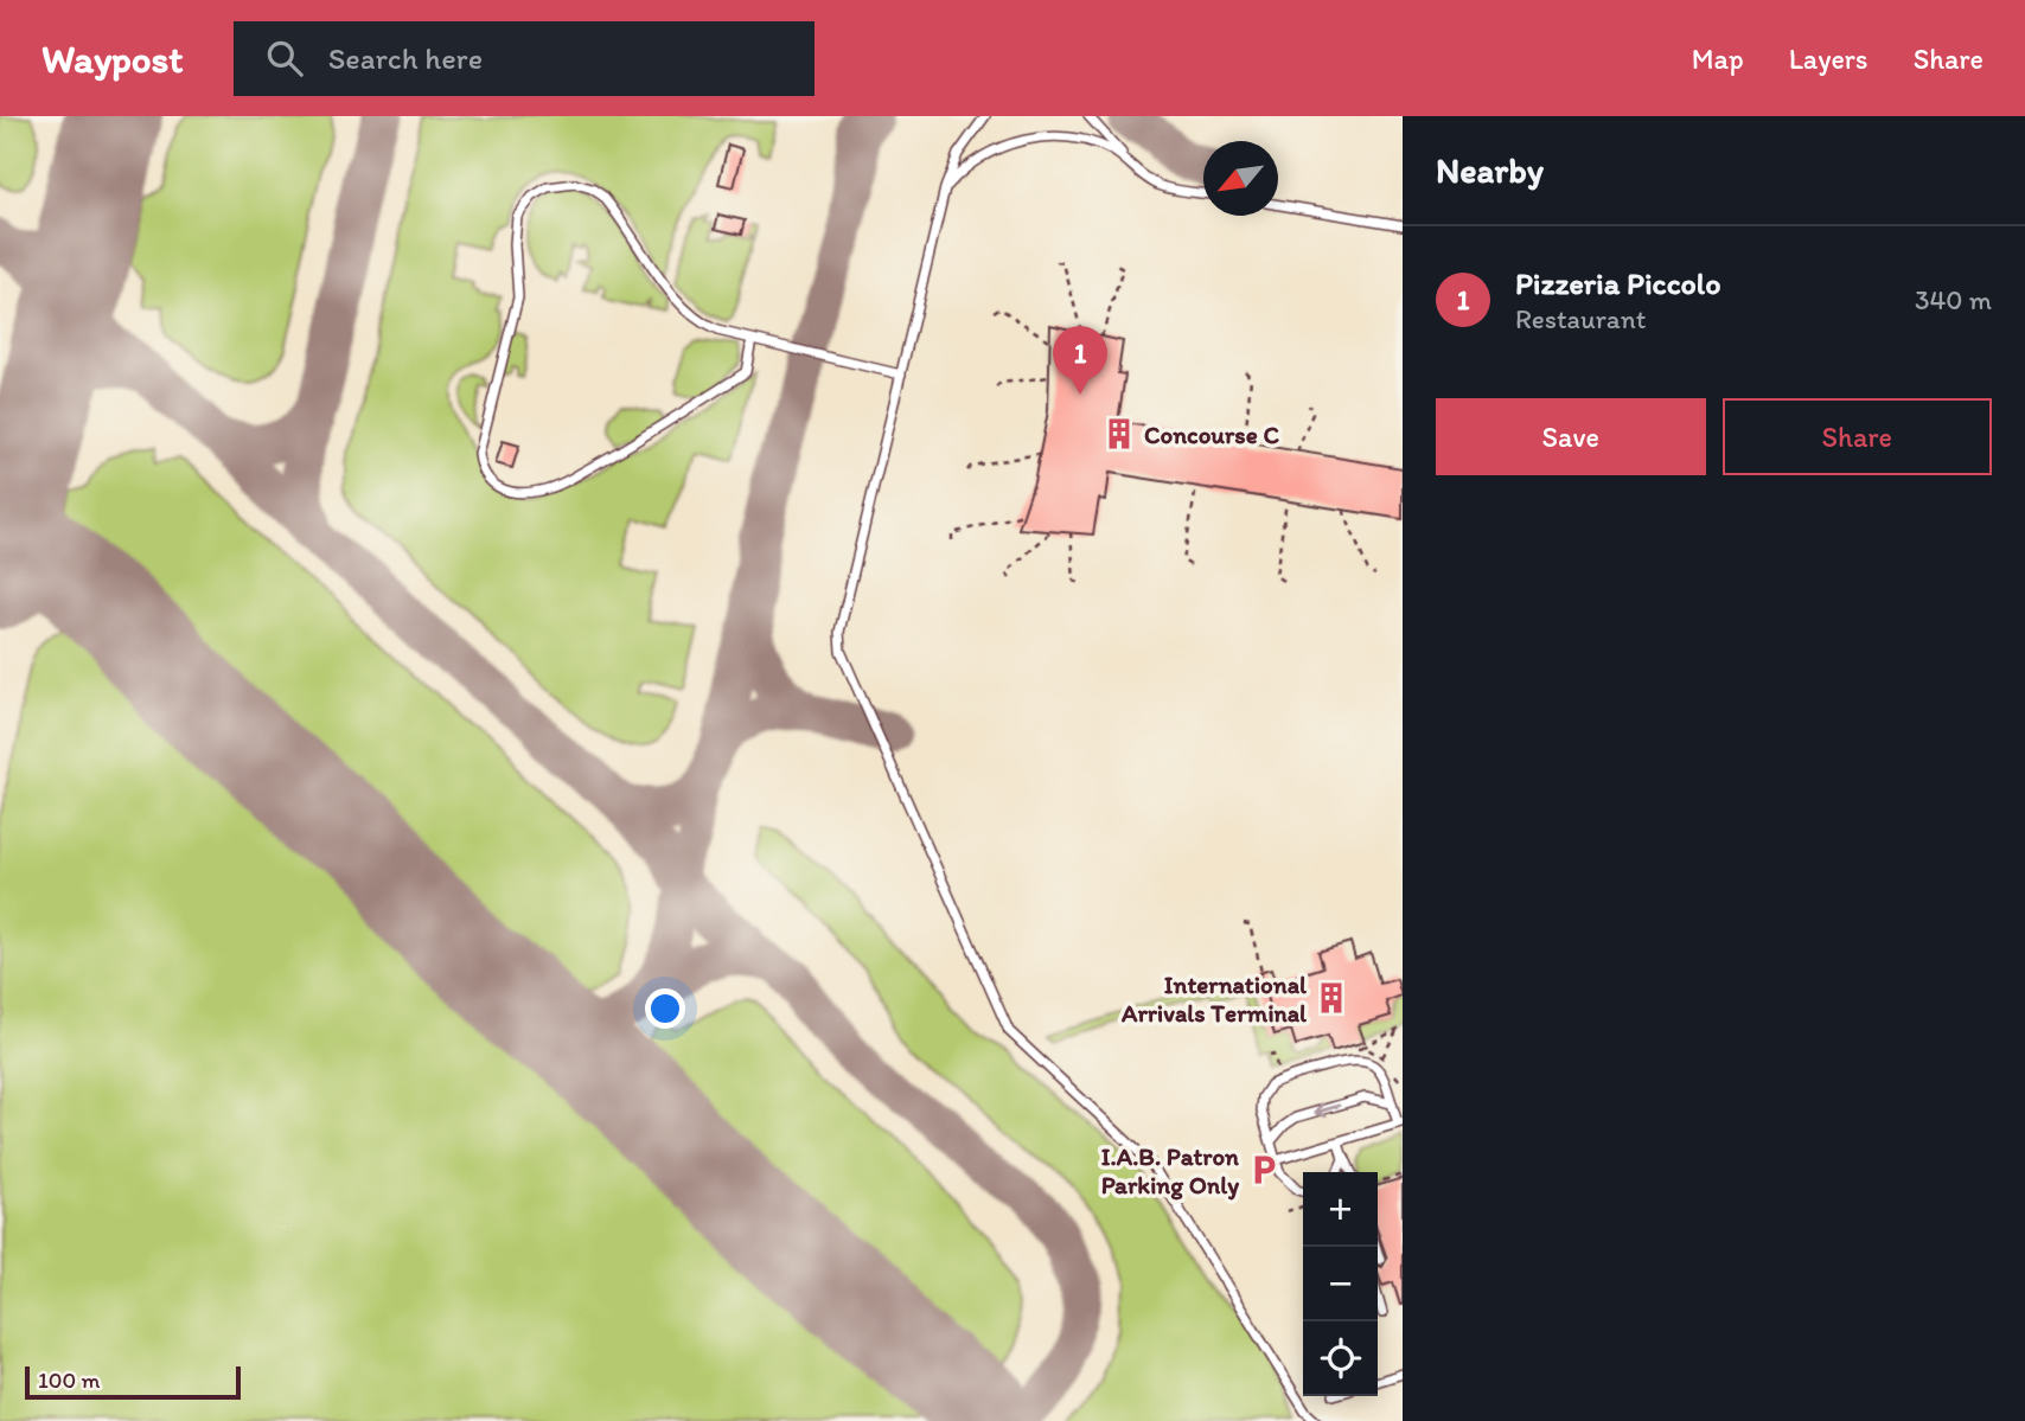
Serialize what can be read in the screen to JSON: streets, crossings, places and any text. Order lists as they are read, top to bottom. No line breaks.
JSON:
{"places":{"building":["Concourse C","International Arrivals Terminal"],"parking":["I.A.B. Patron Parking Only"]},"scale_bar":"100 m","north":"bottom left","page":{"header":"Waypost","search":"Search here","nav":["Map","Layers","Share"],"heading":"Nearby","list":[{"mark":"1","name":"Pizzeria Piccolo","note":"Restaurant","value":"340 m"}],"pins":"1","buttons":["Save","Share"],"map_buttons":["+","−"],"scale":"100 m"}}
